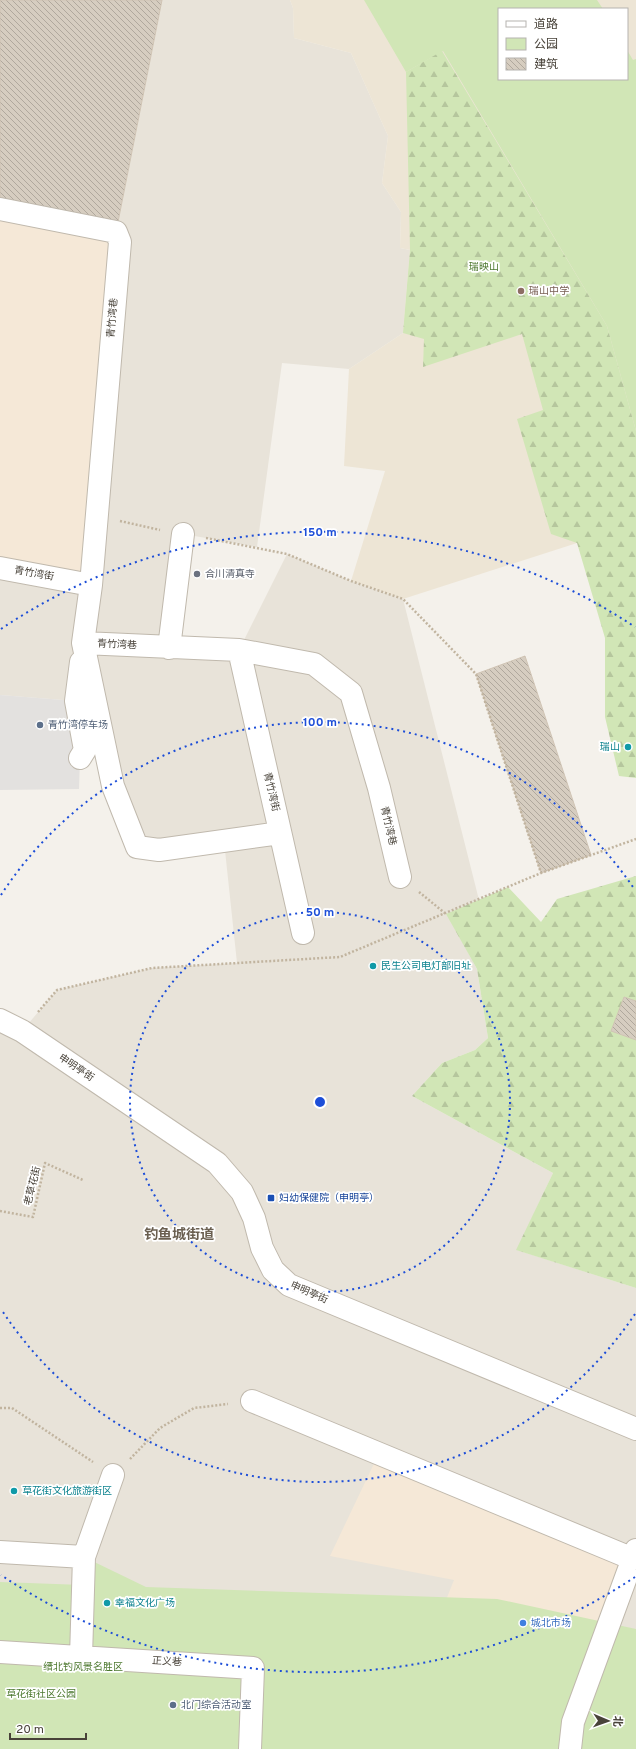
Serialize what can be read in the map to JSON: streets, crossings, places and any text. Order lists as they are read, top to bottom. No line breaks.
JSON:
{"streets":{"street":["青竹湾巷","青竹湾街","申明亭街","正义巷"],"path":["老草花街"]},"crossings":[["青竹湾巷","青竹湾街"]],"districts":["钓鱼城街道"],"parks":["瑞映山","缙北钓风景名胜区","草花街社区公园"],"places":{"other":["瑞山中学","合川清真寺","青竹湾停车场","瑞山","民生公司电灯部旧址","草花街文化旅游街区","幸福文化广场","城北市场","北门综合活动室"],"transit":["妇幼保健院（申明亭）"]},"legend":["道路","公园","建筑"],"scale_bar":"20 m","north":"right","rings":["150 m","100 m","50 m"]}
